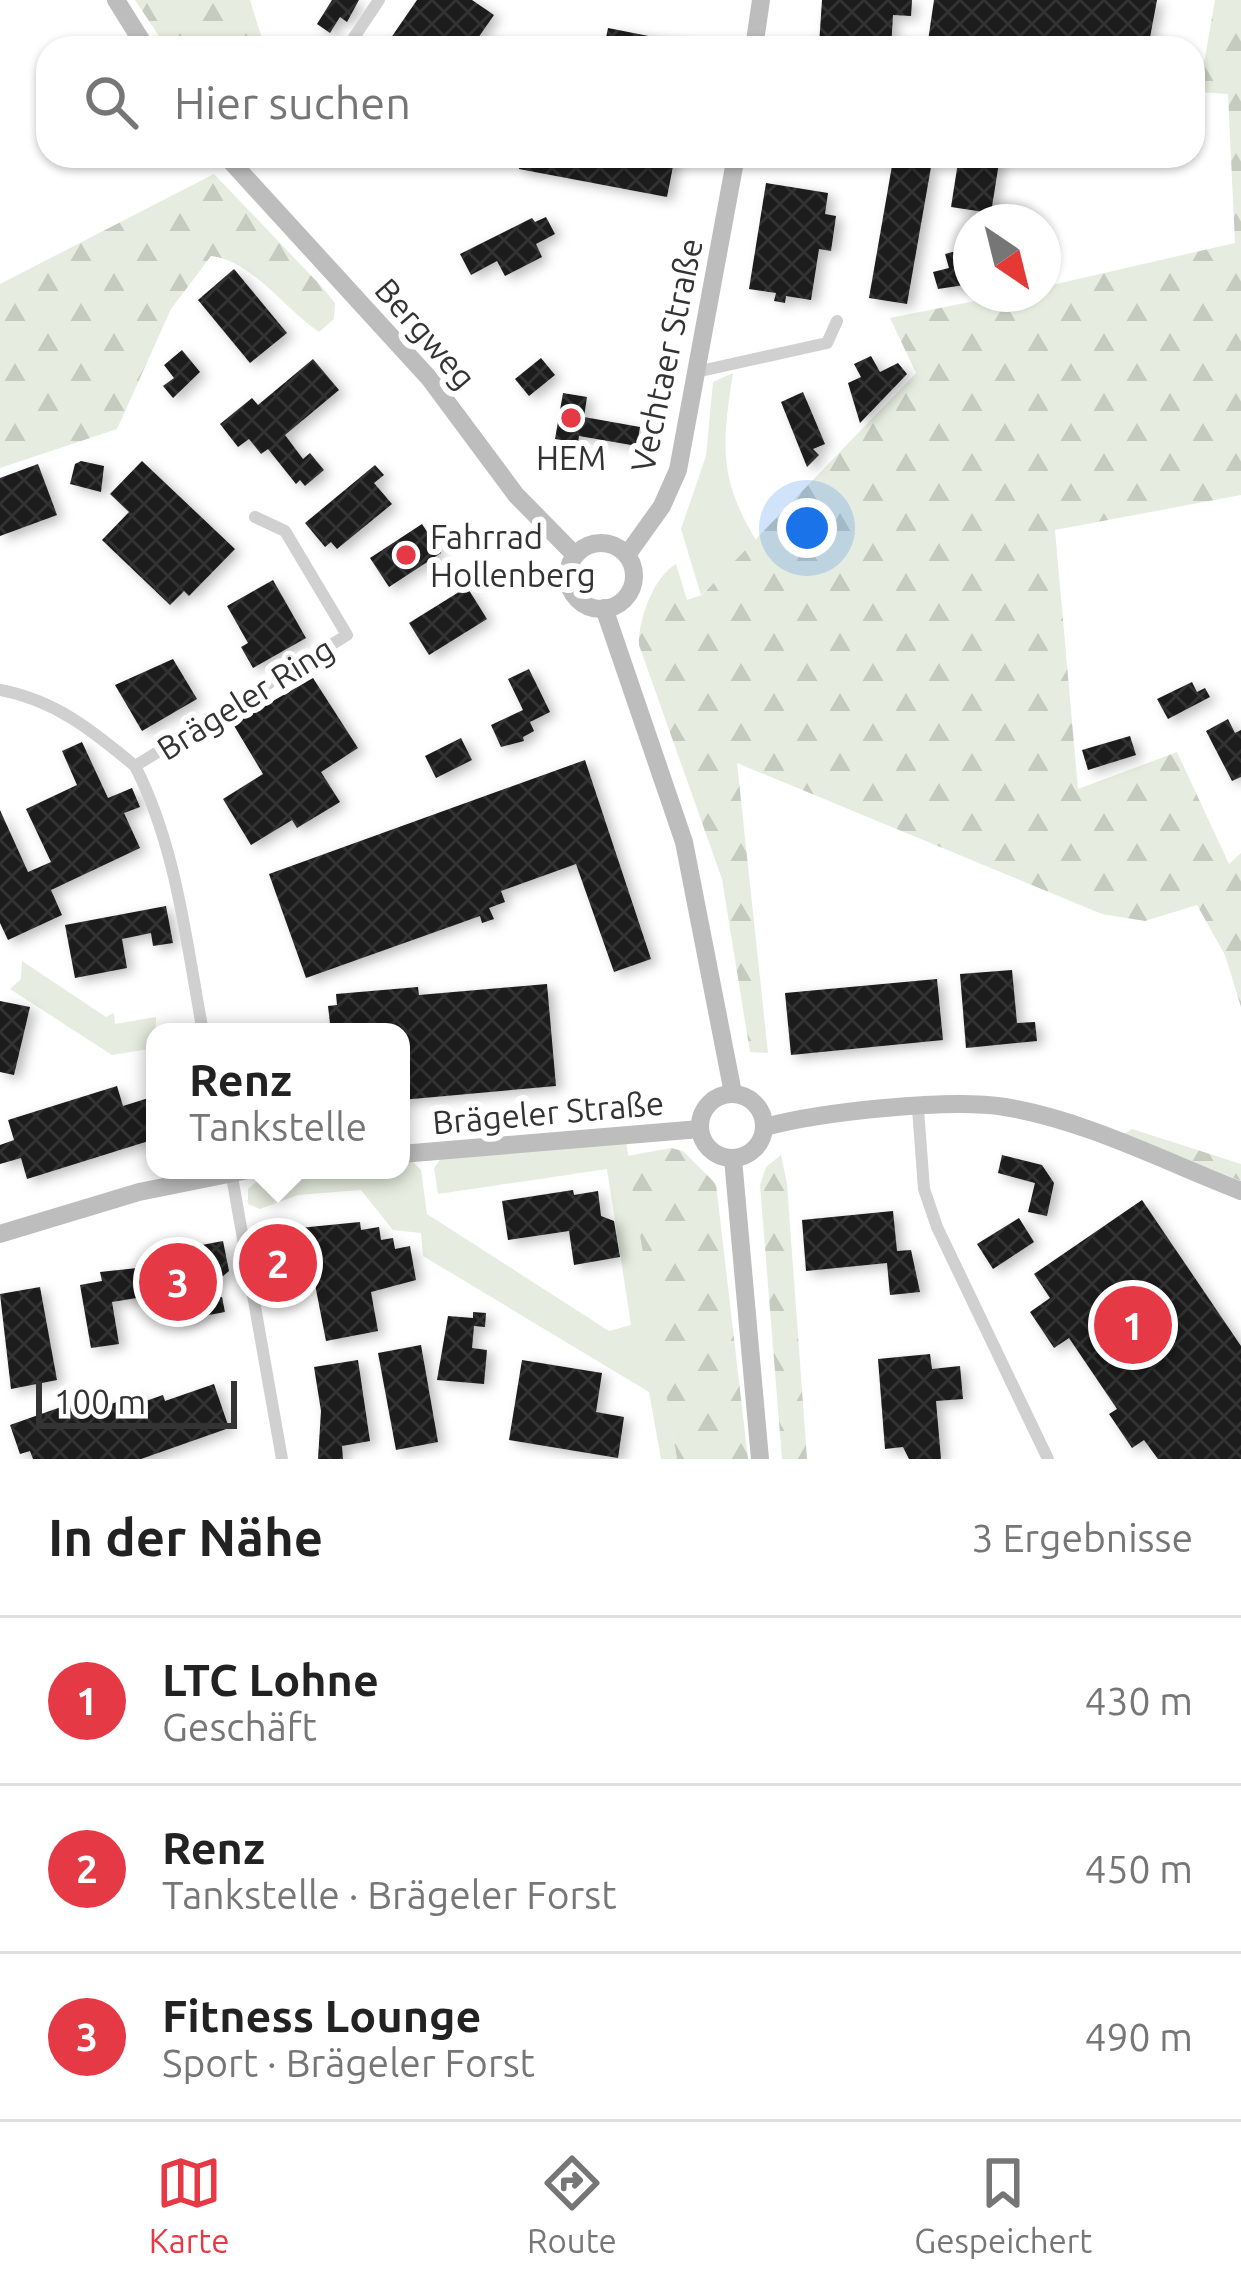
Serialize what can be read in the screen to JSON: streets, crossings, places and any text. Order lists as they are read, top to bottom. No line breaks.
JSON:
{"streets":{"main road":["Bergweg","Vechtaer Straße","Brägeler Straße"],"street":["Brägeler Ring"]},"crossings":[["Bergweg","Vechtaer Straße"]],"places":["HEM","Fahrrad Hollenberg"],"scale_bar":"100 m","north":"bottom right","page":{"search":"Hier suchen","popup":["Renz","Tankstelle"],"pins":["2","3","1"],"scale":"100 m","heading":["In der Nähe","3 Ergebnisse"],"list":[{"mark":"1","name":"LTC Lohne","note":"Geschäft","value":"430 m"},{"mark":"2","name":"Renz","note":"Tankstelle · Brägeler Forst","value":"450 m"},{"mark":"3","name":"Fitness Lounge","note":"Sport · Brägeler Forst","value":"490 m"}],"nav":["Karte","Route","Gespeichert"]}}
